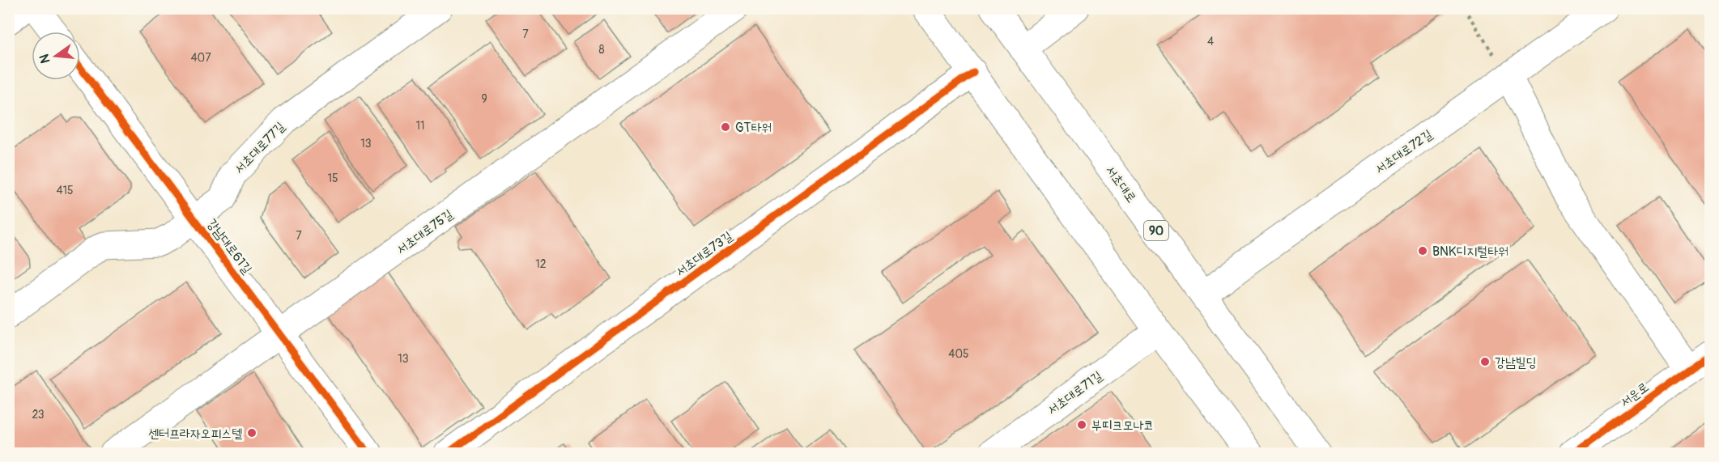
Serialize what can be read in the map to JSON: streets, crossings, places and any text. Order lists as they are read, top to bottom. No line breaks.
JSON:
{"streets":{"street":["서초대로77길","서초대로72길","서초대로","90","서초대로75길","강남대로61길","서초대로73길","서초대로71길","서운로"]},"crossings":[["서초대로77길","강남대로61길"],["서초대로72길","서초대로"],["서초대로75길","강남대로61길"]],"places":["GT타워","BNK디지털타워","강남빌딩","부띠크모나코","센터프라자오피스텔"],"house_numbers":["7","4","8","407","9","11","13","15","415","7","12","405","13","23"],"north":"left"}
